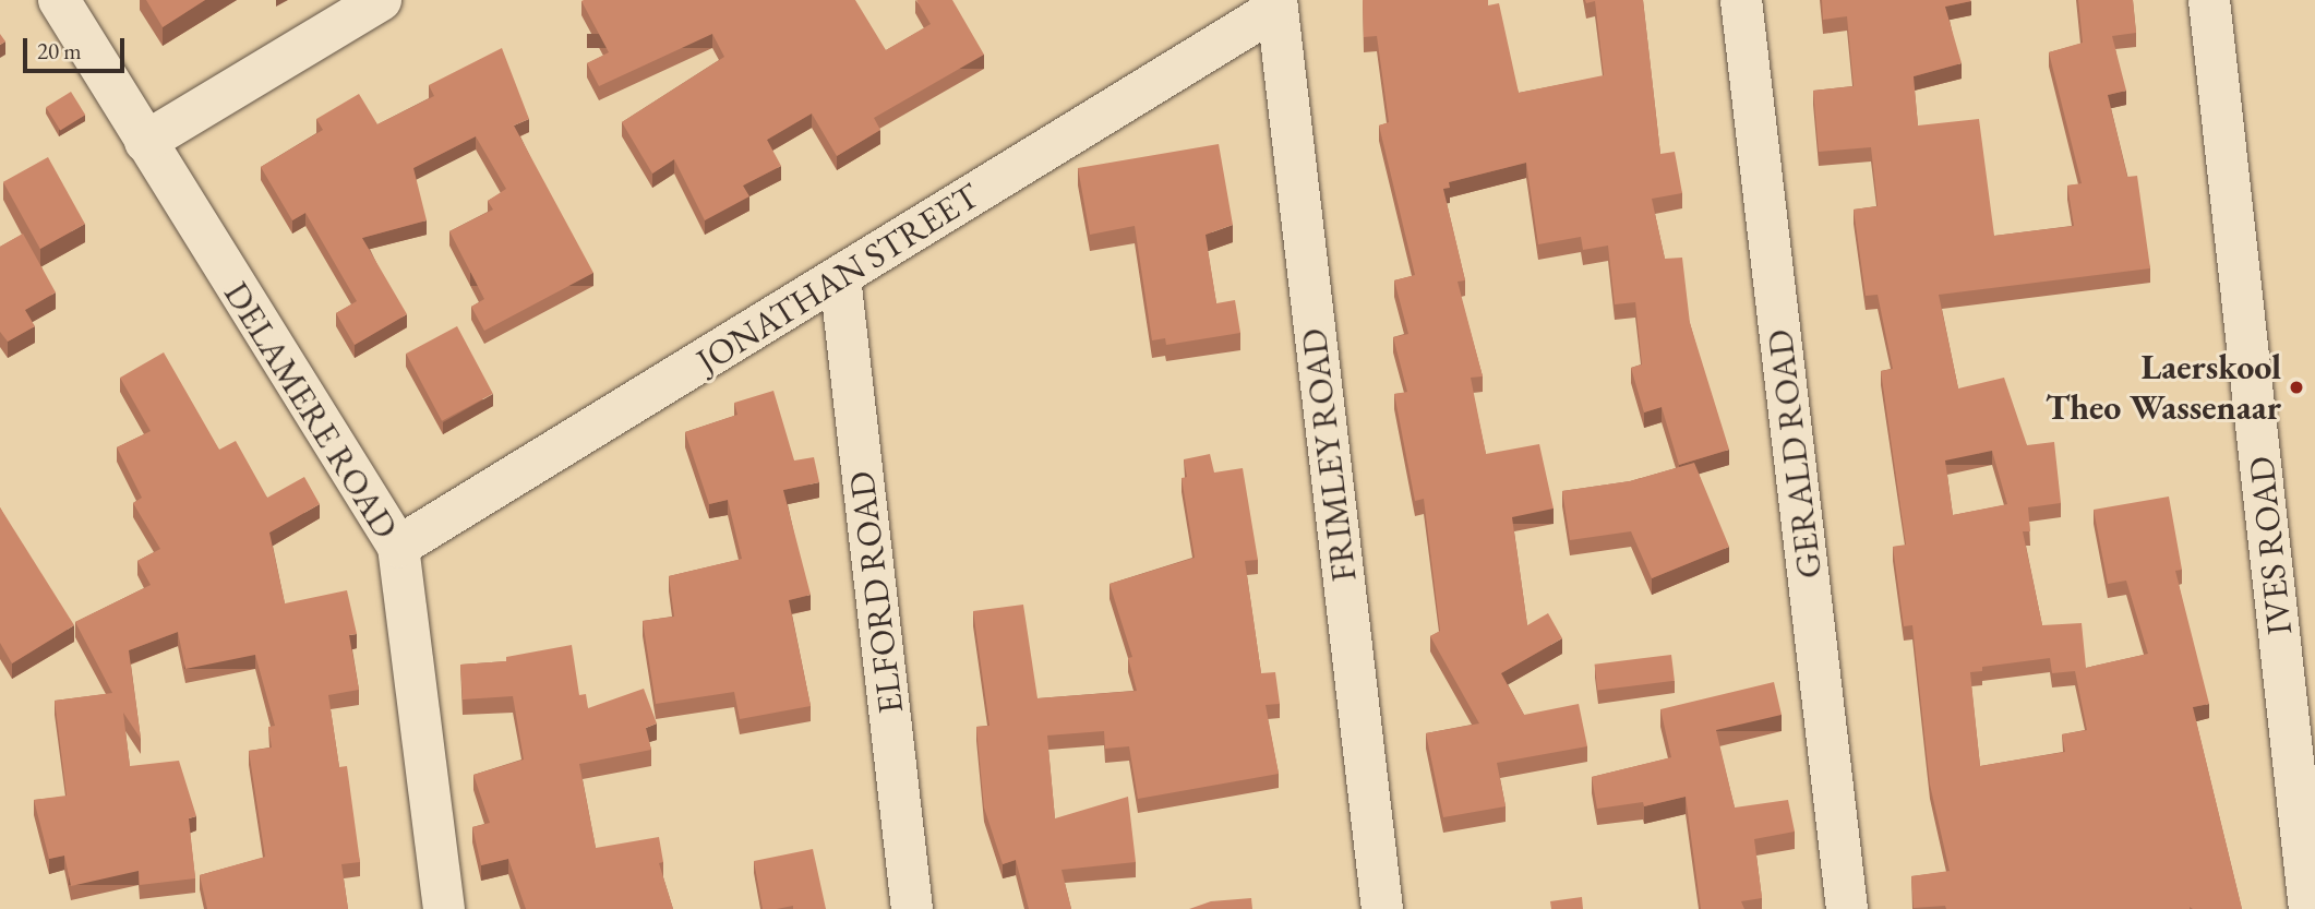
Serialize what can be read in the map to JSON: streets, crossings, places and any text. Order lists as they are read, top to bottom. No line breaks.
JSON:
{"streets":{"street":["JONATHAN STREET","DELAMERE ROAD","GERALD ROAD","FRIMLEY ROAD","IVES ROAD","ELFORD ROAD"]},"crossings":[["JONATHAN STREET","DELAMERE ROAD"],["JONATHAN STREET","FRIMLEY ROAD"],["JONATHAN STREET","ELFORD ROAD"]],"places":["Laerskool Theo Wassenaar"],"scale_bar":"20 m"}
